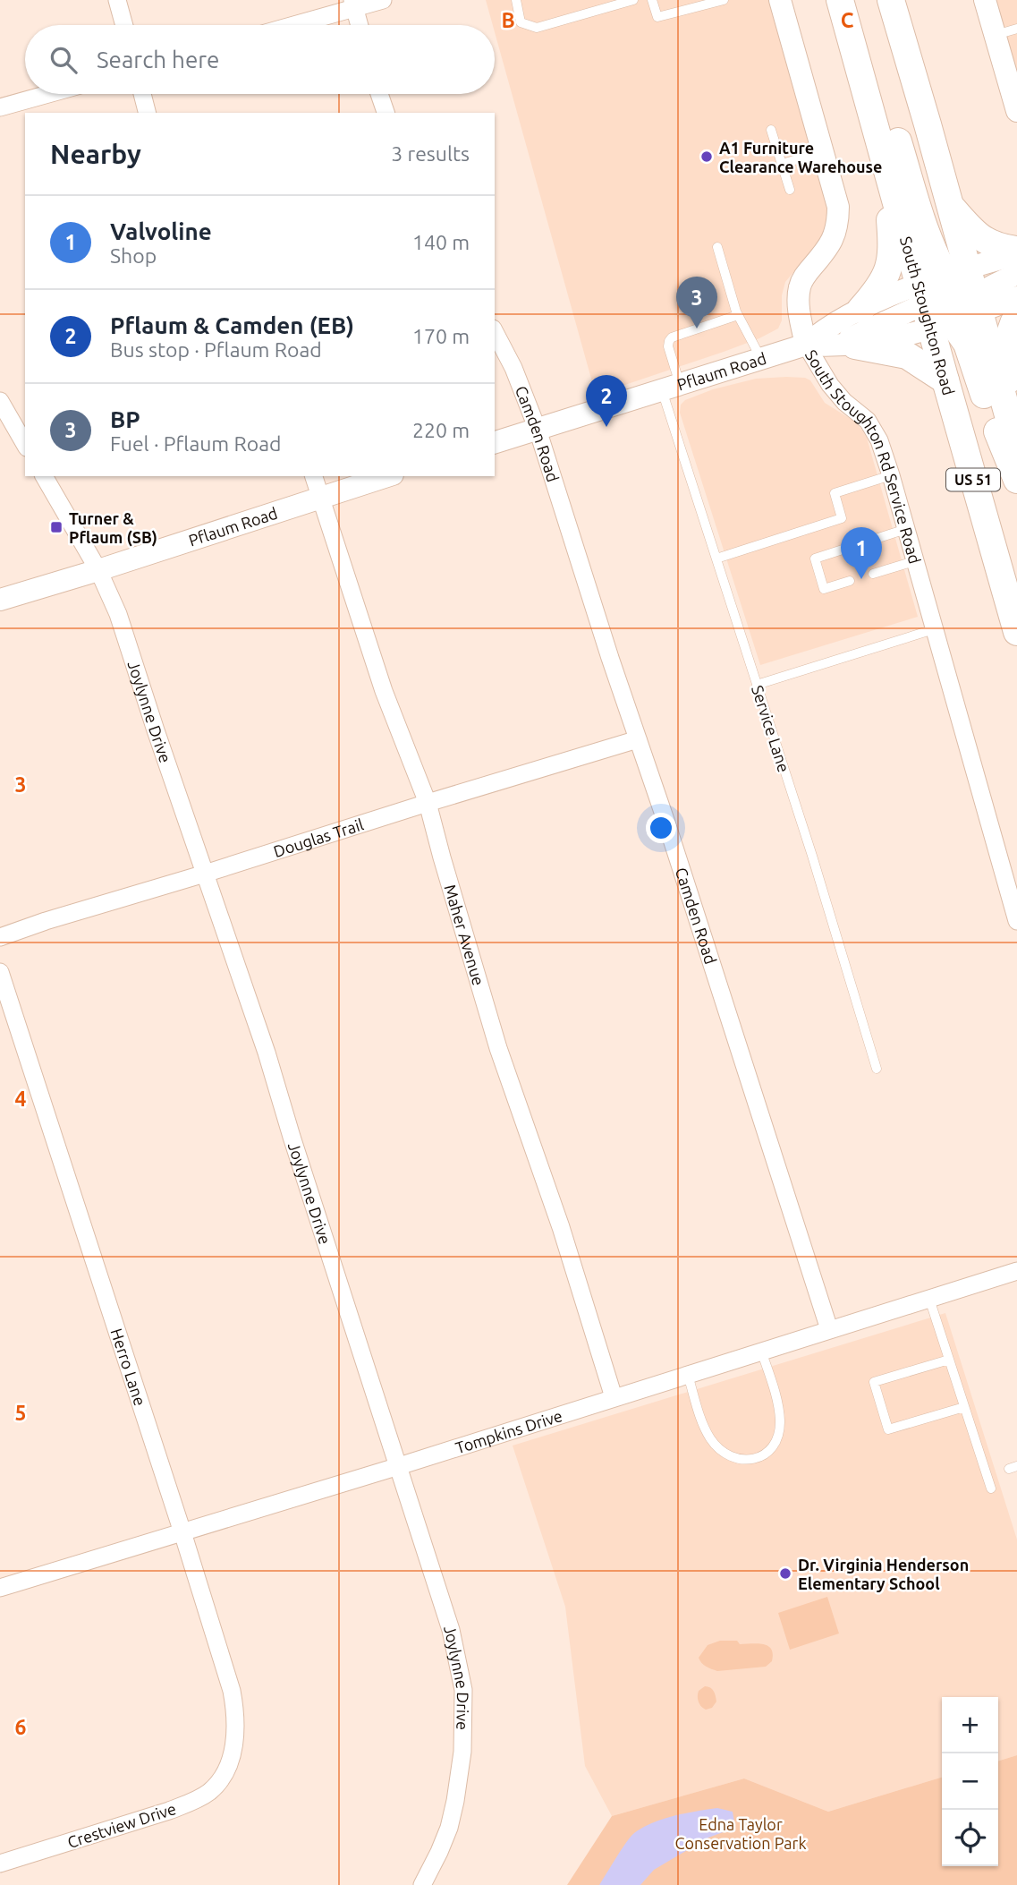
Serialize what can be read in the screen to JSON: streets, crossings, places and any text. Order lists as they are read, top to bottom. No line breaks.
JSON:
{"streets":{"main road":["South Stoughton Road","US 51"],"street":["Pflaum Road","Camden Road","South Stoughton Rd Service Road","Joylynne Drive","Douglas Trail","Maher Avenue","Herro Lane","Tompkins Drive","Crestview Drive"],"lane":["Service Lane"]},"crossings":[["South Stoughton Road","Pflaum Road"],["Pflaum Road","Camden Road"],["Pflaum Road","South Stoughton Rd Service Road"],["Pflaum Road","Joylynne Drive"],["Pflaum Road","Service Lane"],["Pflaum Road","Maher Avenue"],["Camden Road","Douglas Trail"],["Camden Road","Tompkins Drive"],["Joylynne Drive","Douglas Trail"],["Joylynne Drive","Tompkins Drive"],["Douglas Trail","Maher Avenue"],["Maher Avenue","Tompkins Drive"],["Herro Lane","Tompkins Drive"],["Herro Lane","Crestview Drive"]],"parks":["Edna Taylor Conservation Park"],"places":{"other":["A1 Furniture Clearance Warehouse","Dr. Virginia Henderson Elementary School"],"transit":["Turner & Pflaum (SB)"]},"page":{"search":"Search here","heading":["Nearby","3 results"],"list":[{"mark":"1","name":"Valvoline","note":"Shop","value":"140 m"},{"mark":"2","name":"Pflaum & Camden (EB)","note":"Bus stop · Pflaum Road","value":"170 m"},{"mark":"3","name":"BP","note":"Fuel · Pflaum Road","value":"220 m"}],"pins":["3","2","1"],"map_buttons":["+","−"]},"grid":{"columns":["B","C"],"rows":["3","4","5","6"]}}
